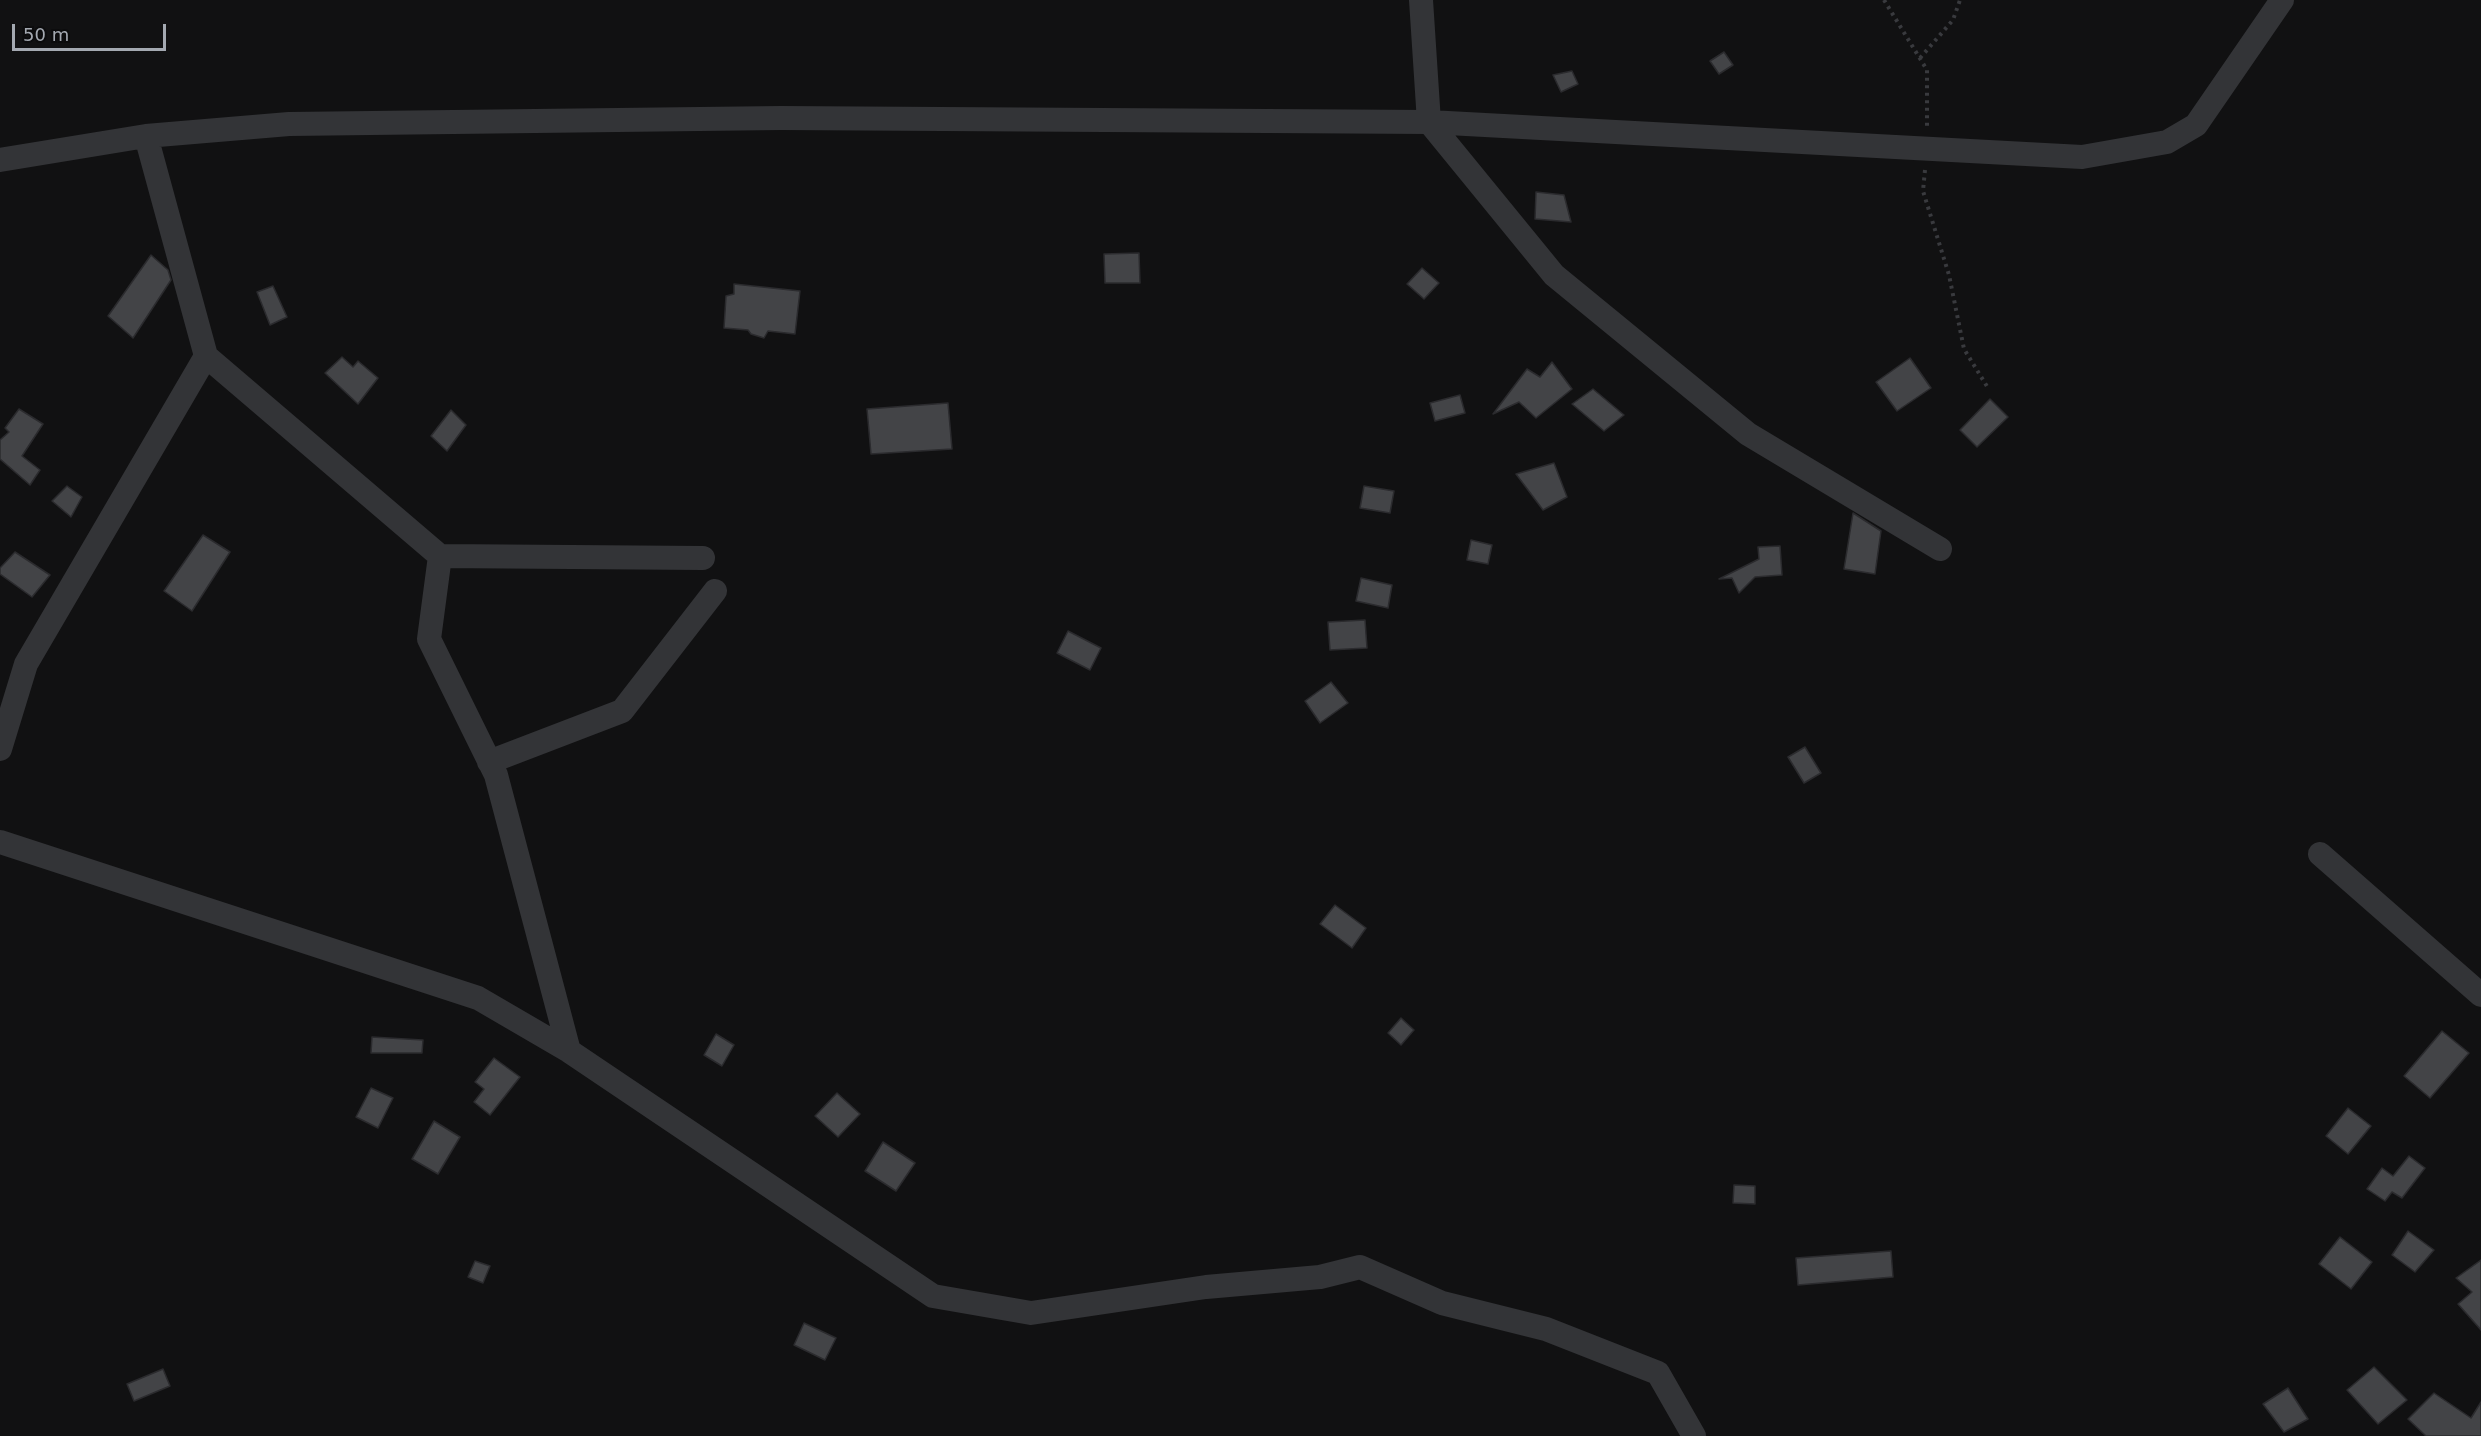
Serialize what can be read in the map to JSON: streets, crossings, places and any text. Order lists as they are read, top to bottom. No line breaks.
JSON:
{"scale_bar":"50 m"}
